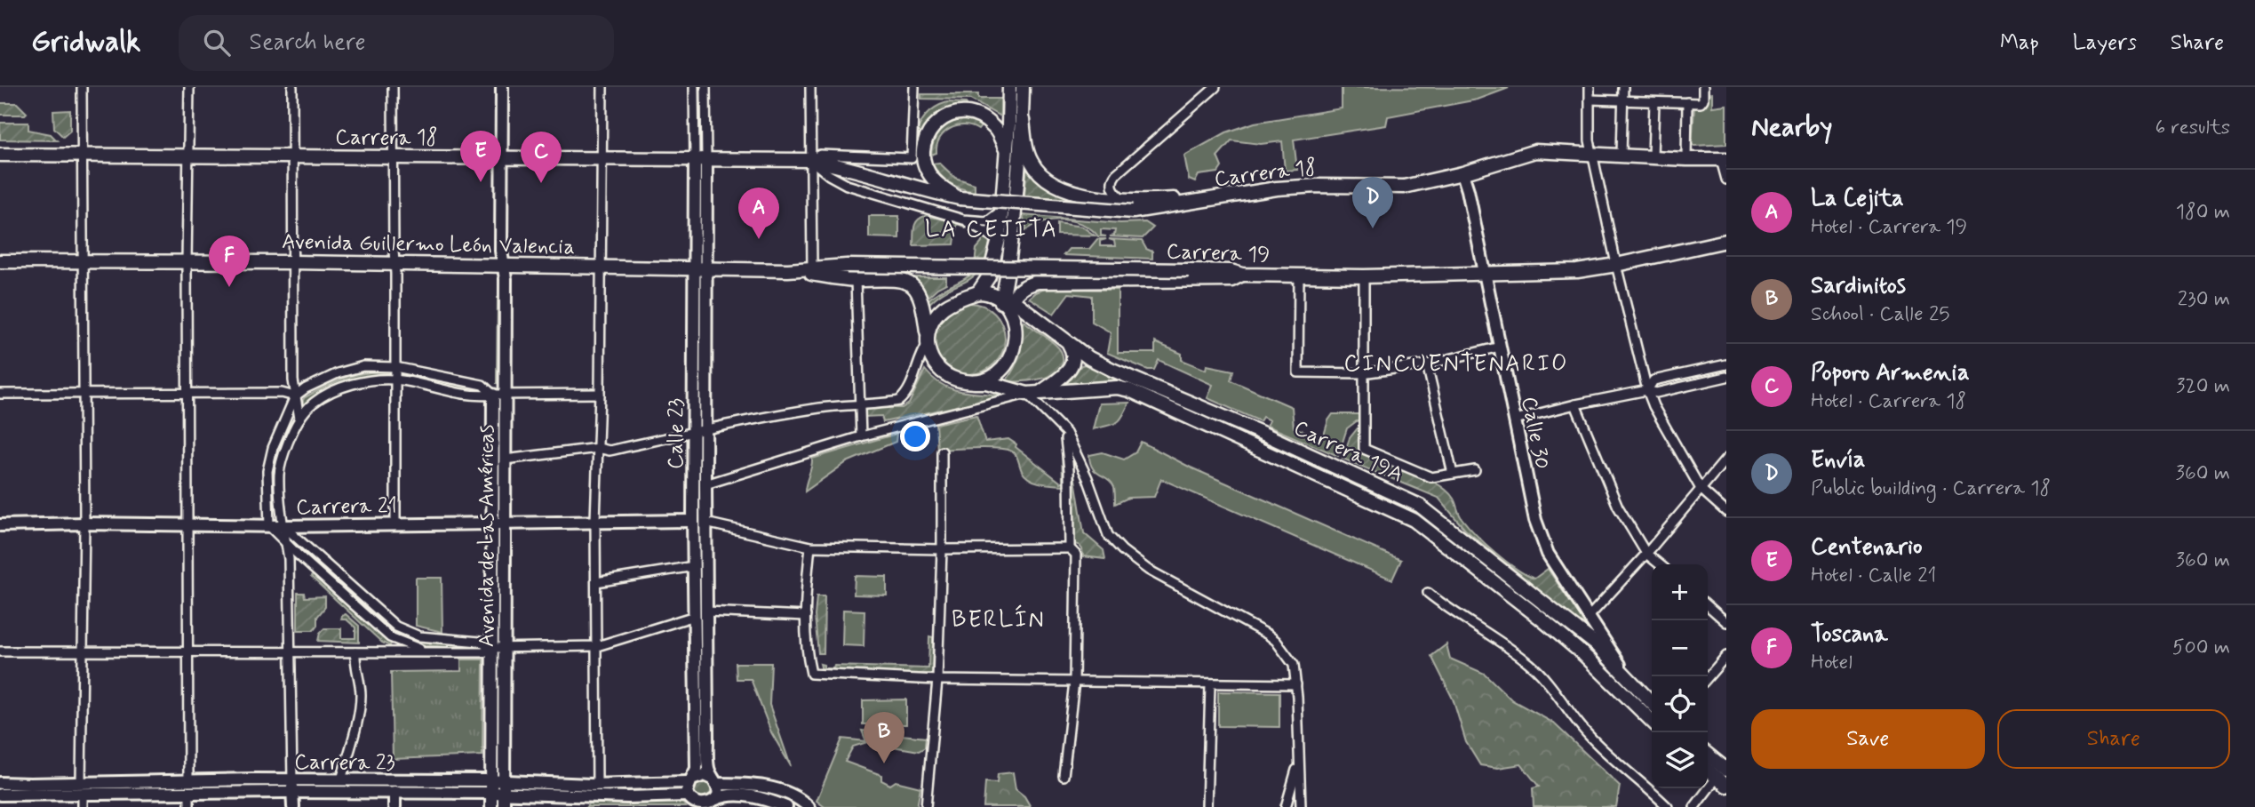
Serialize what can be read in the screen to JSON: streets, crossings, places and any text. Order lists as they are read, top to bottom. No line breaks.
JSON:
{"streets":{"main road":["Carrera 18","Avenida Guillermo León Valencia","Carrera 19","Calle 30","Calle 23","Carrera 19A","Carrera 21","Avenida de Las Américas","Carrera 23"]},"crossings":[["Carrera 18","Calle 30"],["Carrera 18","Calle 23"],["Carrera 18","Avenida de Las Américas"],["Avenida Guillermo León Valencia","Carrera 19"],["Avenida Guillermo León Valencia","Calle 23"],["Avenida Guillermo León Valencia","Avenida de Las Américas"],["Carrera 19","Calle 30"],["Carrera 19","Calle 23"],["Calle 30","Carrera 19A"],["Calle 23","Carrera 21"],["Calle 23","Carrera 23"],["Carrera 21","Avenida de Las Américas"],["Avenida de Las Américas","Carrera 23"]],"districts":["LA CEJITA","CINCUENTENARIO","BERLÍN"],"page":{"header":"Gridwalk","search":"Search here","nav":["Map","Layers","Share"],"heading":["Nearby","6 results"],"pins":["E","C","D","A","F","B"],"list":[{"mark":"A","name":"La Cejita","note":"Hotel · Carrera 19","value":"180 m"},{"mark":"B","name":"Sardinitos","note":"School · Calle 25","value":"230 m"},{"mark":"C","name":"Poporo Armenia","note":"Hotel · Carrera 18","value":"320 m"},{"mark":"D","name":"Envía","note":"Public building · Carrera 18","value":"360 m"},{"mark":"E","name":"Centenario","note":"Hotel · Calle 21","value":"360 m"},{"mark":"F","name":"Toscana","note":"Hotel","value":"500 m"}],"map_buttons":["+","−"],"buttons":["Save","Share"]}}
